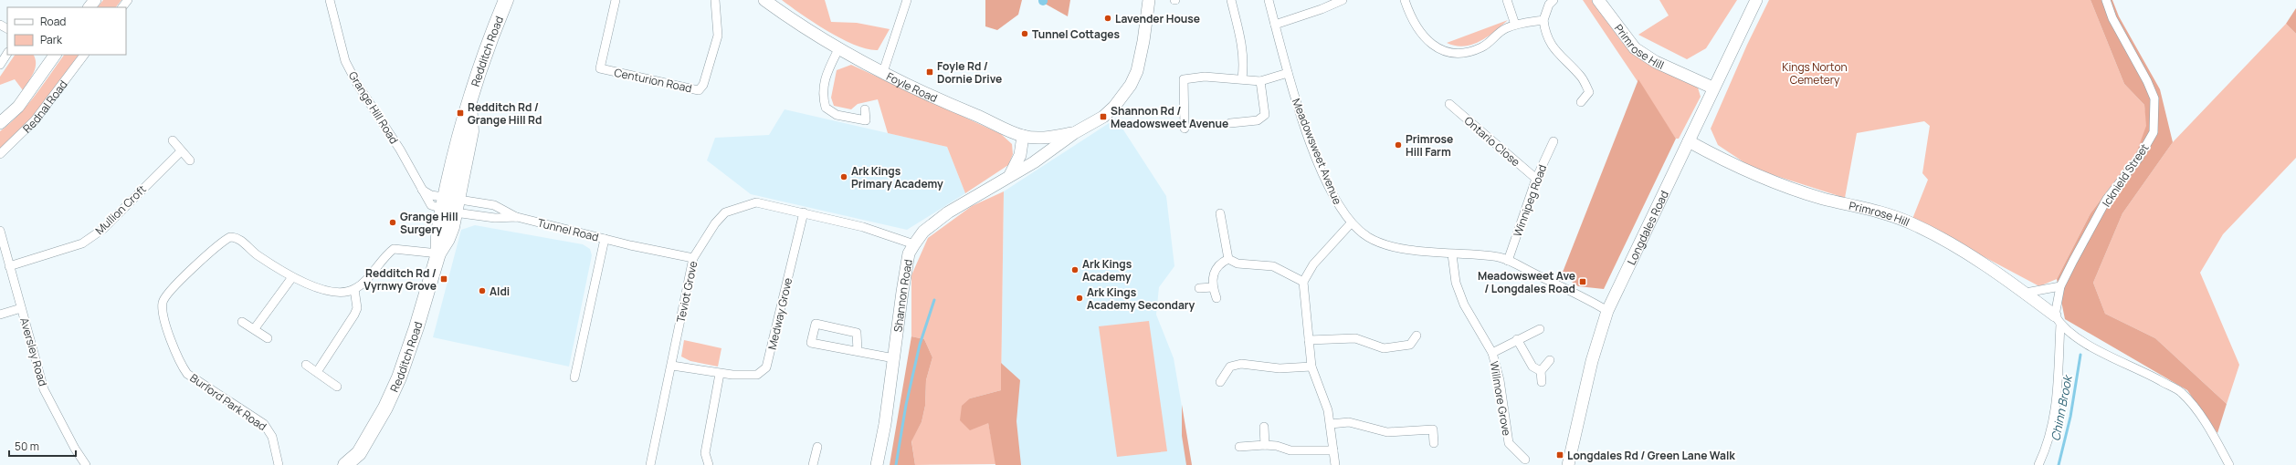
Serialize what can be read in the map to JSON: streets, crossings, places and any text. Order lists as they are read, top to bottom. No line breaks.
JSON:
{"streets":{"highway":["Redditch Road"],"street":["Primrose Hill","Centurion Road","Foyle Road","Rednal Road","Grange Hill Road","Ontario Close","Meadowsweet Avenue","Icknield Street","Winnipeg Road","Mullion Croft","Longdales Road","Tunnel Road","Teviot Grove","Shannon Road","Medway Grove","Aversley Road","Willmore Grove","Burford Park Road"]},"crossings":[["Primrose Hill","Icknield Street"],["Primrose Hill","Longdales Road"],["Redditch Road","Grange Hill Road"],["Redditch Road","Tunnel Road"],["Foyle Road","Shannon Road"],["Grange Hill Road","Tunnel Road"],["Ontario Close","Winnipeg Road"],["Meadowsweet Avenue","Winnipeg Road"],["Meadowsweet Avenue","Longdales Road"],["Meadowsweet Avenue","Willmore Grove"],["Mullion Croft","Aversley Road"],["Tunnel Road","Teviot Grove"],["Teviot Grove","Shannon Road"],["Teviot Grove","Medway Grove"]],"water":["Chinn Brook"],"parks":["Kings Norton Cemetery"],"places":{"other":["Lavender House","Tunnel Cottages","Primrose Hill Farm","Ark Kings Primary Academy","Grange Hill Surgery","Ark Kings Academy","Aldi","Ark Kings Academy Secondary"],"transit":["Foyle Rd / Dornie Drive","Redditch Rd / Grange Hill Rd","Shannon Rd / Meadowsweet Avenue","Redditch Rd / Vyrnwy Grove","Meadowsweet Ave / Longdales Road","Longdales Rd / Green Lane Walk"]},"legend":["Road","Park"],"scale_bar":"50 m"}
